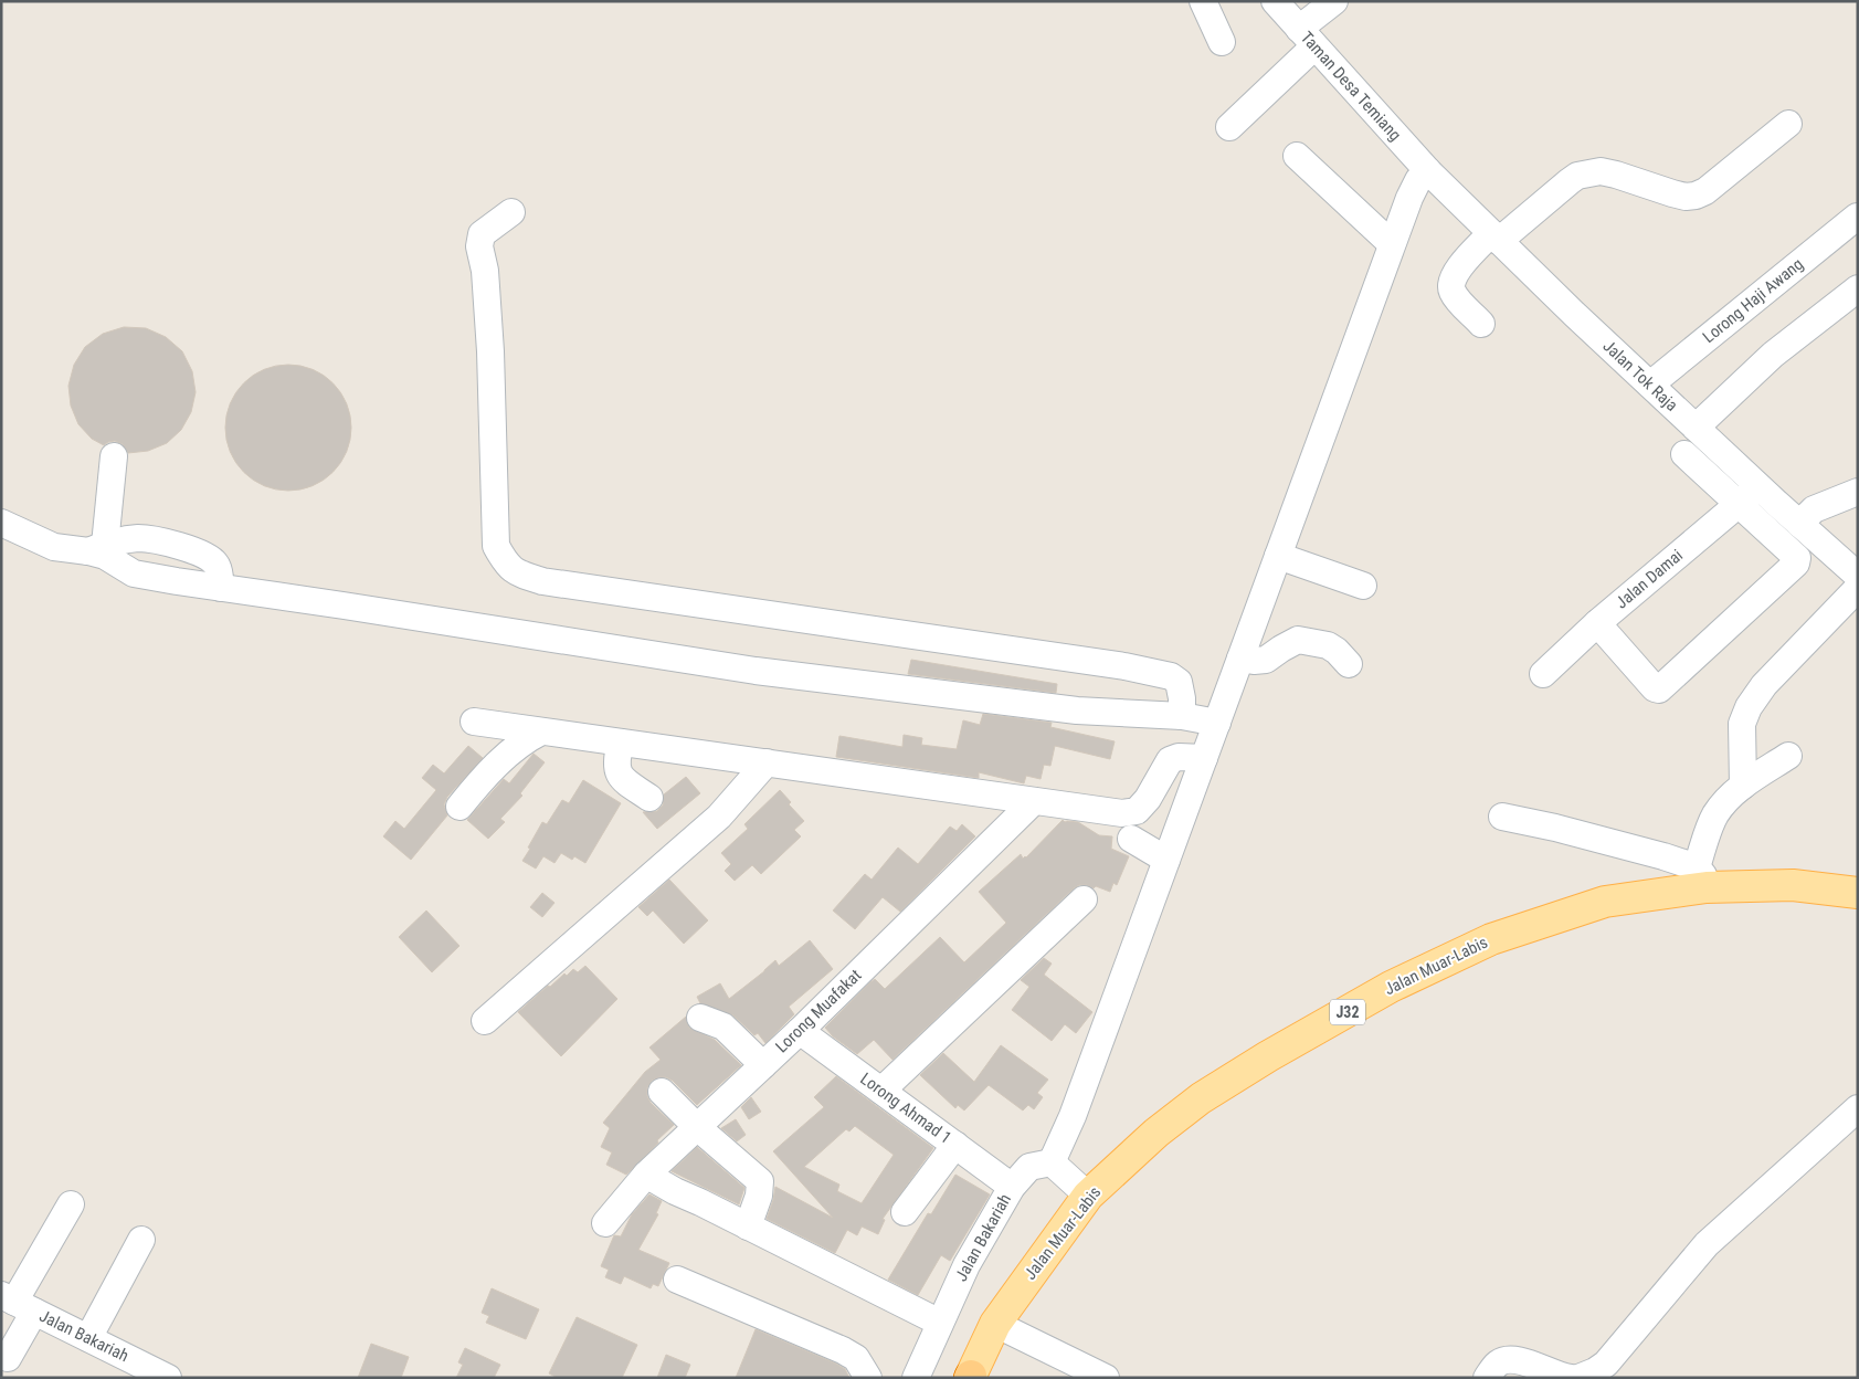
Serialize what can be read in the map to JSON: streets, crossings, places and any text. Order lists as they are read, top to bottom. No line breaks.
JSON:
{"streets":{"main road":["Jalan Muar-Labis","J32"],"street":["Taman Desa Temiang","Lorong Haji Awang","Jalan Tok Raja","Jalan Damai","Lorong Muafakat","Lorong Ahmad 1","Jalan Bakariah"]},"crossings":[["Taman Desa Temiang","Jalan Tok Raja"],["Lorong Haji Awang","Jalan Tok Raja"],["Jalan Tok Raja","Jalan Damai"],["Lorong Muafakat","Lorong Ahmad 1"],["Lorong Ahmad 1","Jalan Bakariah"]]}
